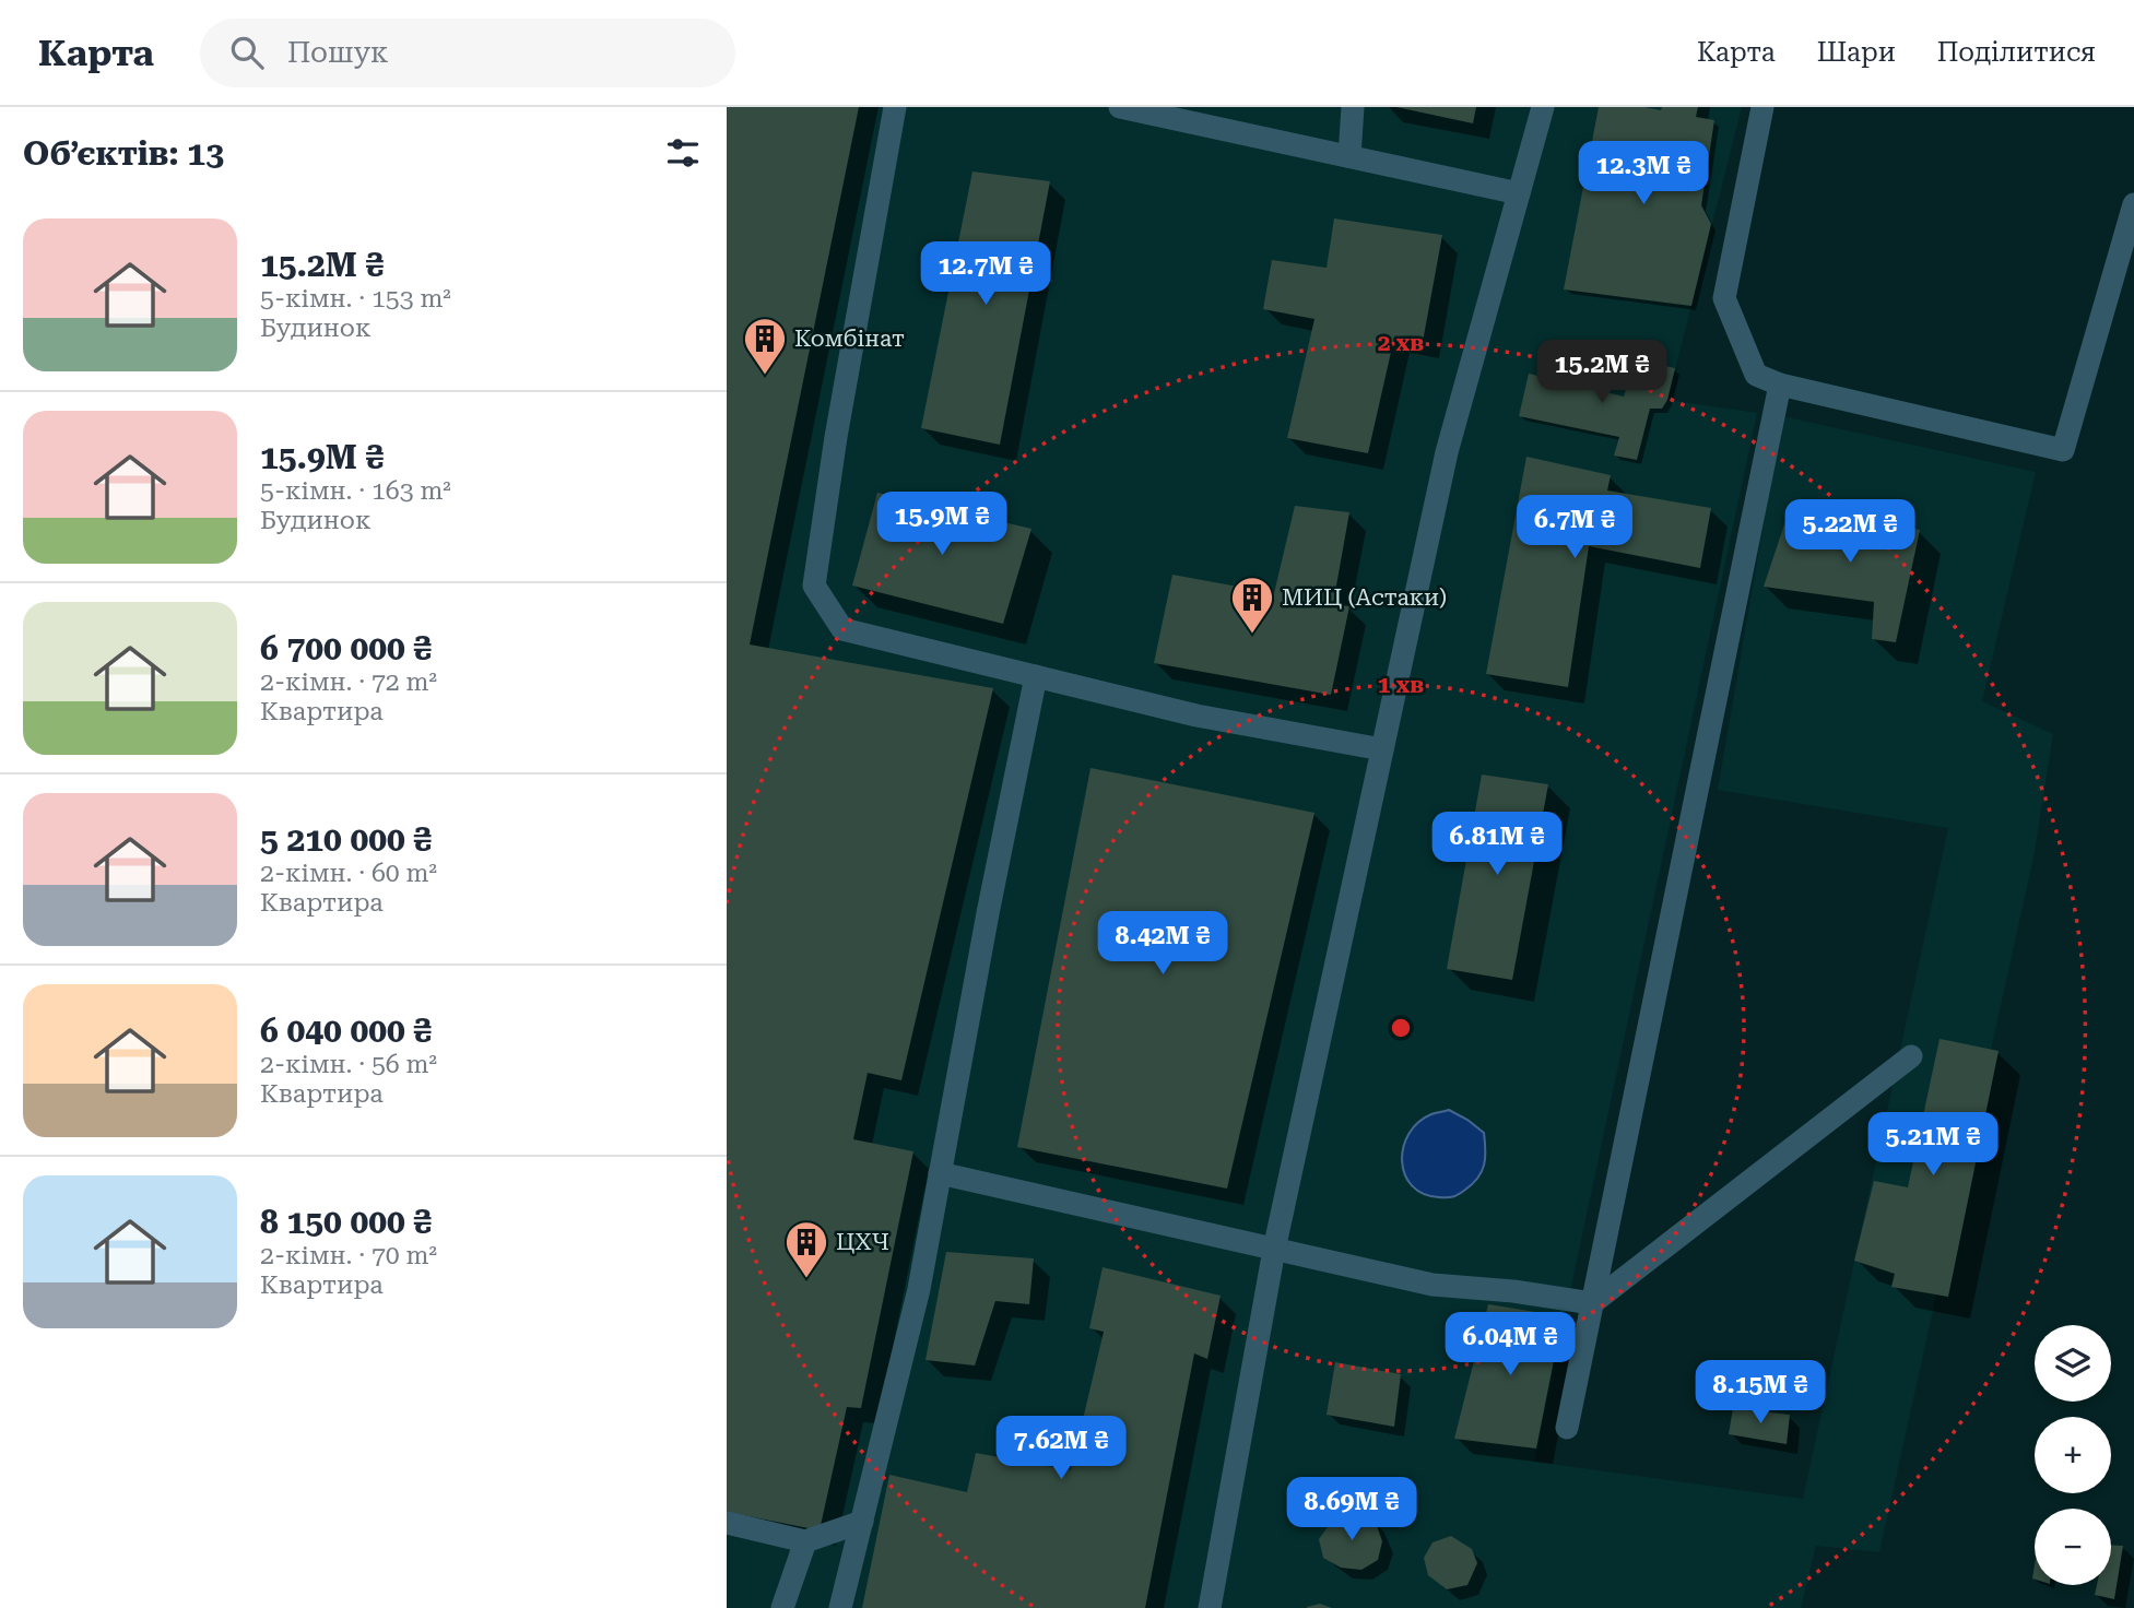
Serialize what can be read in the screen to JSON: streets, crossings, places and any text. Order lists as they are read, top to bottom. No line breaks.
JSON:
{"places":{"building":["Комбінат","МИЦ (Астаки)","ЦХЧ"]},"page":{"header":"Карта","search":"Пошук","nav":["Карта","Шари","Поділитися"],"heading":"Об’єктів: 13","price":["12.3M ₴","12.7M ₴","15.2M ₴","15.9M ₴","6.7M ₴","5.22M ₴","6.81M ₴","8.42M ₴","5.21M ₴","6.04M ₴","8.15M ₴","7.62M ₴","8.69M ₴"],"list":[{"name":"15.2M ₴","note":"5-кімн. · 153 m² · Будинок"},{"name":"15.9M ₴","note":"5-кімн. · 163 m² · Будинок"},{"name":"6 700 000 ₴","note":"2-кімн. · 72 m² · Квартира"},{"name":"5 210 000 ₴","note":"2-кімн. · 60 m² · Квартира"},{"name":"6 040 000 ₴","note":"2-кімн. · 56 m² · Квартира"},{"name":"8 150 000 ₴","note":"2-кімн. · 70 m² · Квартира"}],"map_buttons":["+","−"]},"rings":["2 хв","1 хв"]}
